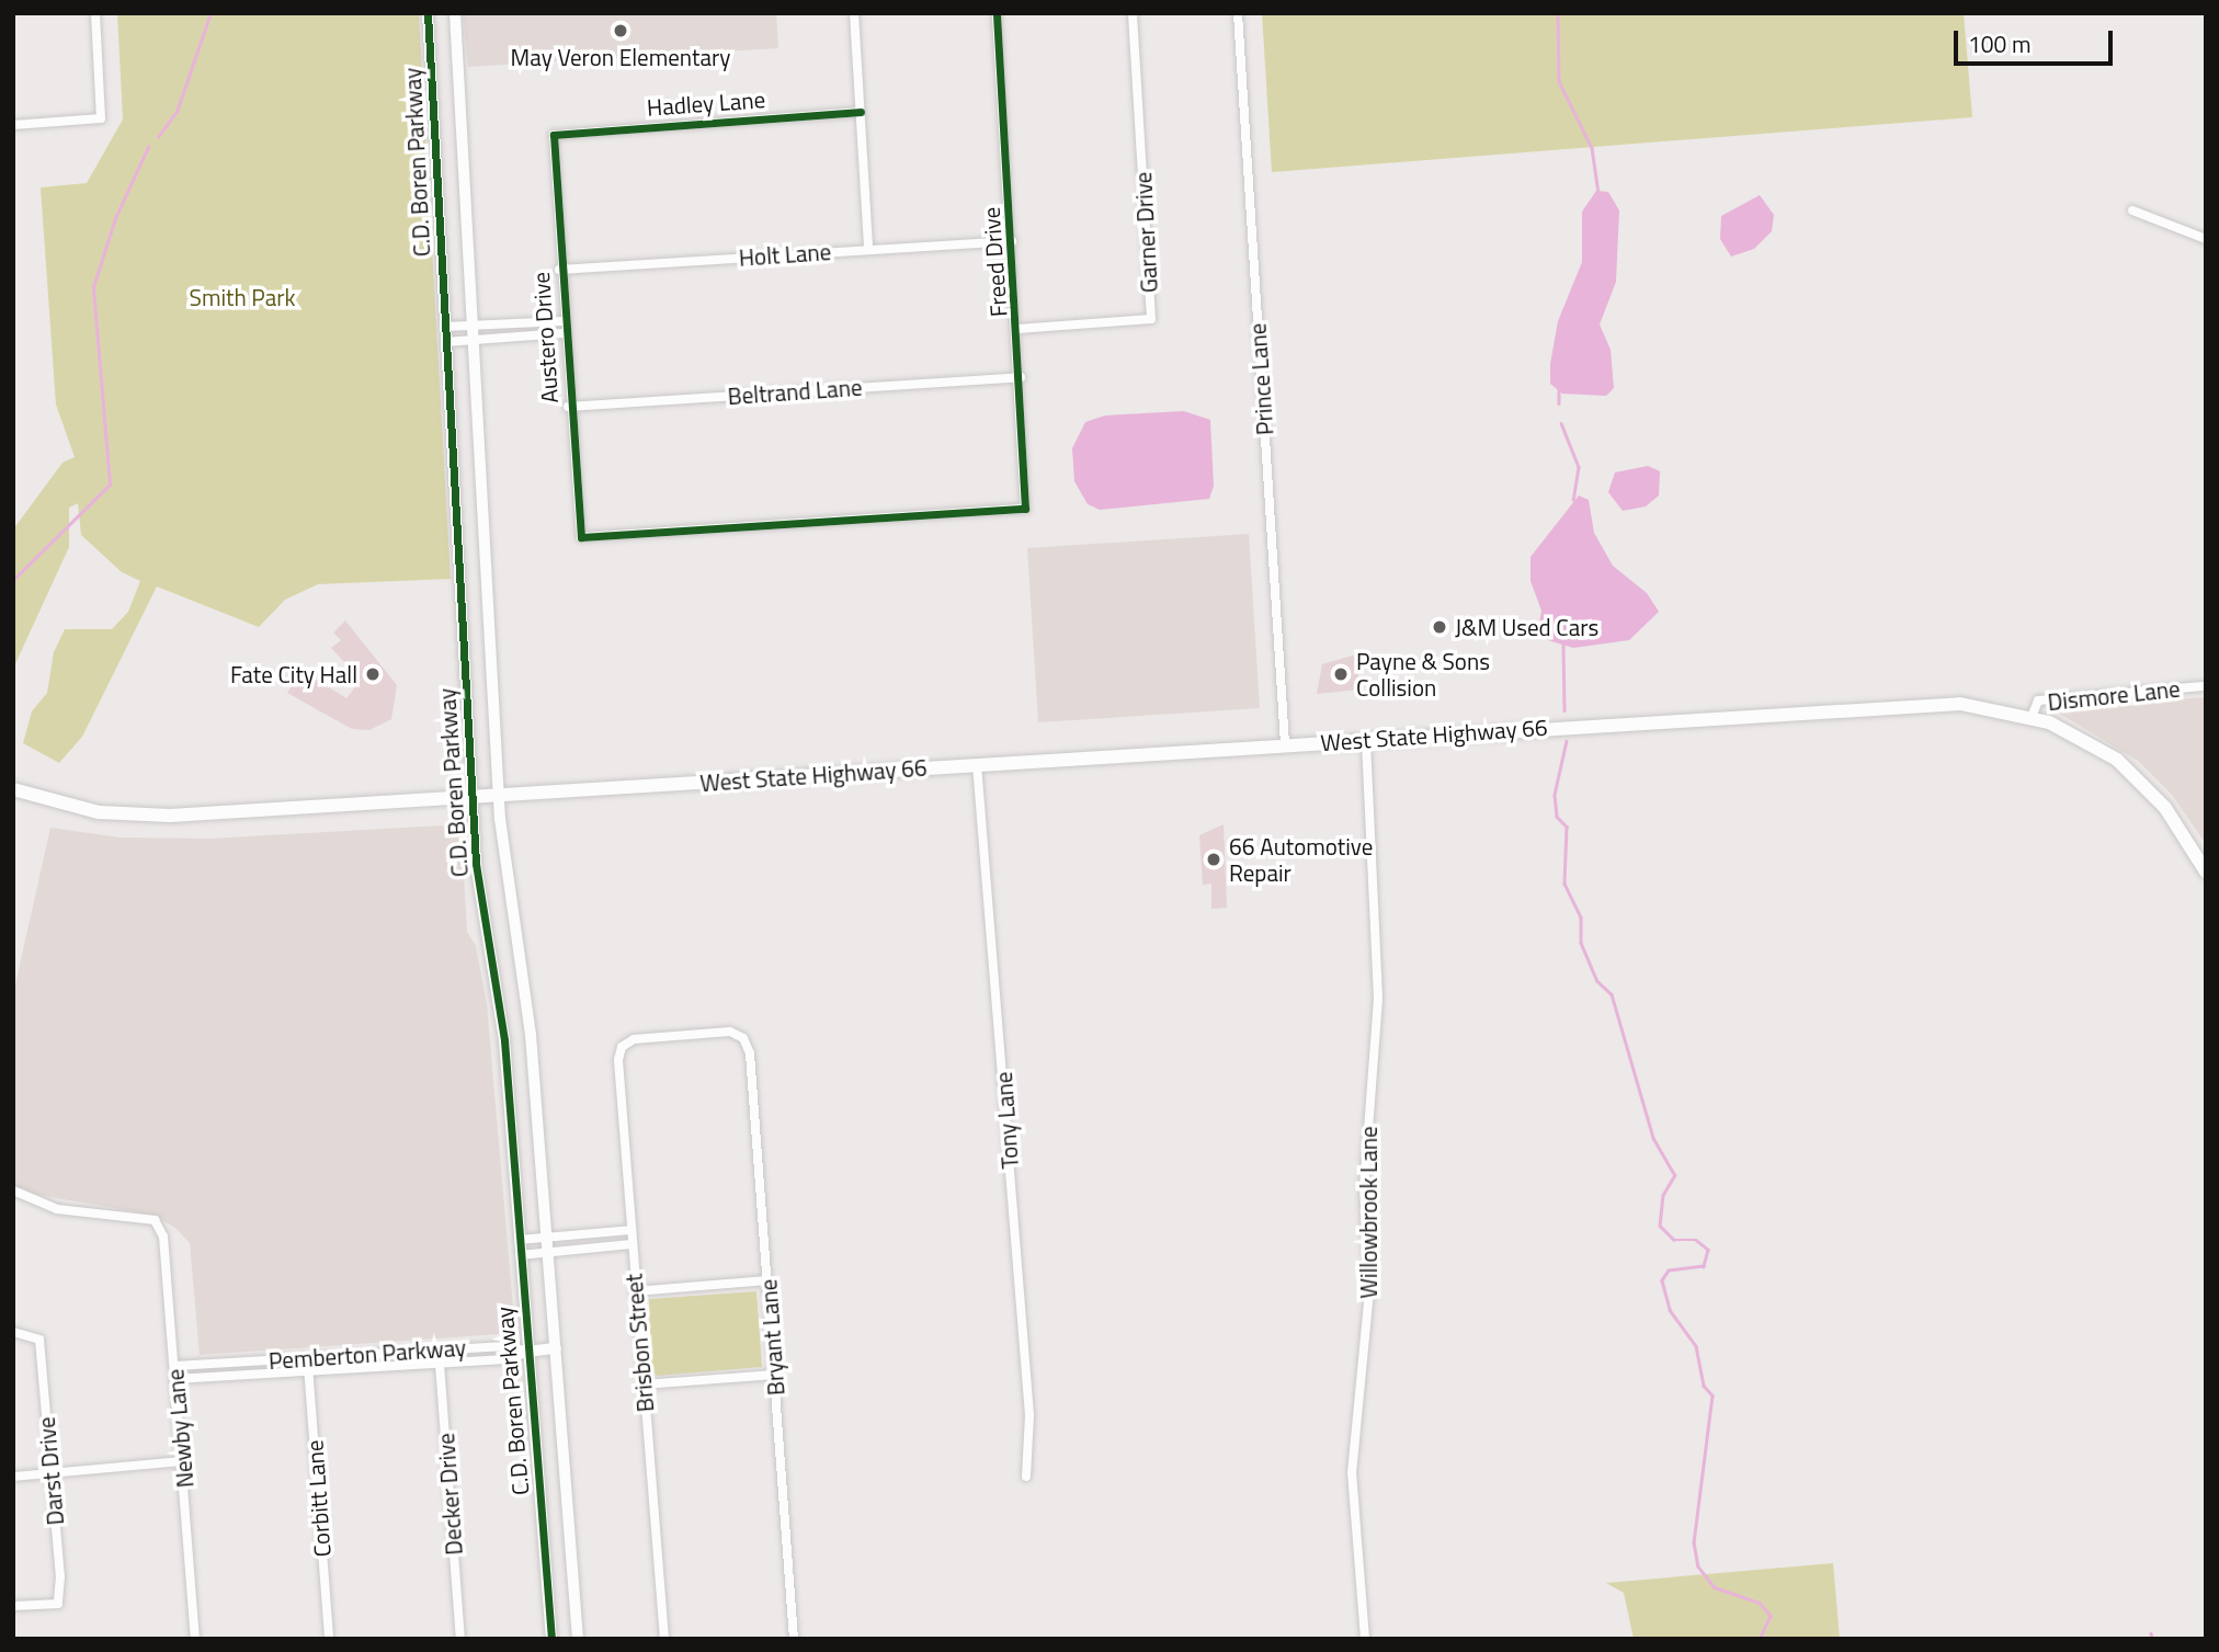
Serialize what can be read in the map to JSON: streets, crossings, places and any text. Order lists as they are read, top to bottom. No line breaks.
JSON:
{"streets":{"main road":["West State Highway 66"],"street":["Hadley Lane","C.D. Boren Parkway","Garner Drive","Holt Lane","Freed Drive","Austero Drive","Prince Lane","Beltrand Lane","Dismore Lane","Tony Lane","Willowbrook Lane","Bryant Lane","Brisbon Street","Pemberton Parkway","Newby Lane","Darst Drive","Decker Drive","Corbitt Lane"]},"crossings":[["Hadley Lane","Austero Drive"],["C.D. Boren Parkway","West State Highway 66"],["C.D. Boren Parkway","Pemberton Parkway"],["Garner Drive","Freed Drive"],["Holt Lane","Freed Drive"],["Holt Lane","Austero Drive"],["Freed Drive","Austero Drive"],["Freed Drive","Beltrand Lane"],["Austero Drive","Beltrand Lane"],["Prince Lane","West State Highway 66"],["Dismore Lane","West State Highway 66"],["West State Highway 66","Tony Lane"],["West State Highway 66","Willowbrook Lane"],["Bryant Lane","Brisbon Street"],["Pemberton Parkway","Newby Lane"],["Pemberton Parkway","Decker Drive"],["Pemberton Parkway","Corbitt Lane"]],"parks":["Smith Park"],"places":["May Veron Elementary","J&M Used Cars","Fate City Hall","Payne & Sons Collision","66 Automotive Repair"],"scale_bar":"100 m"}
